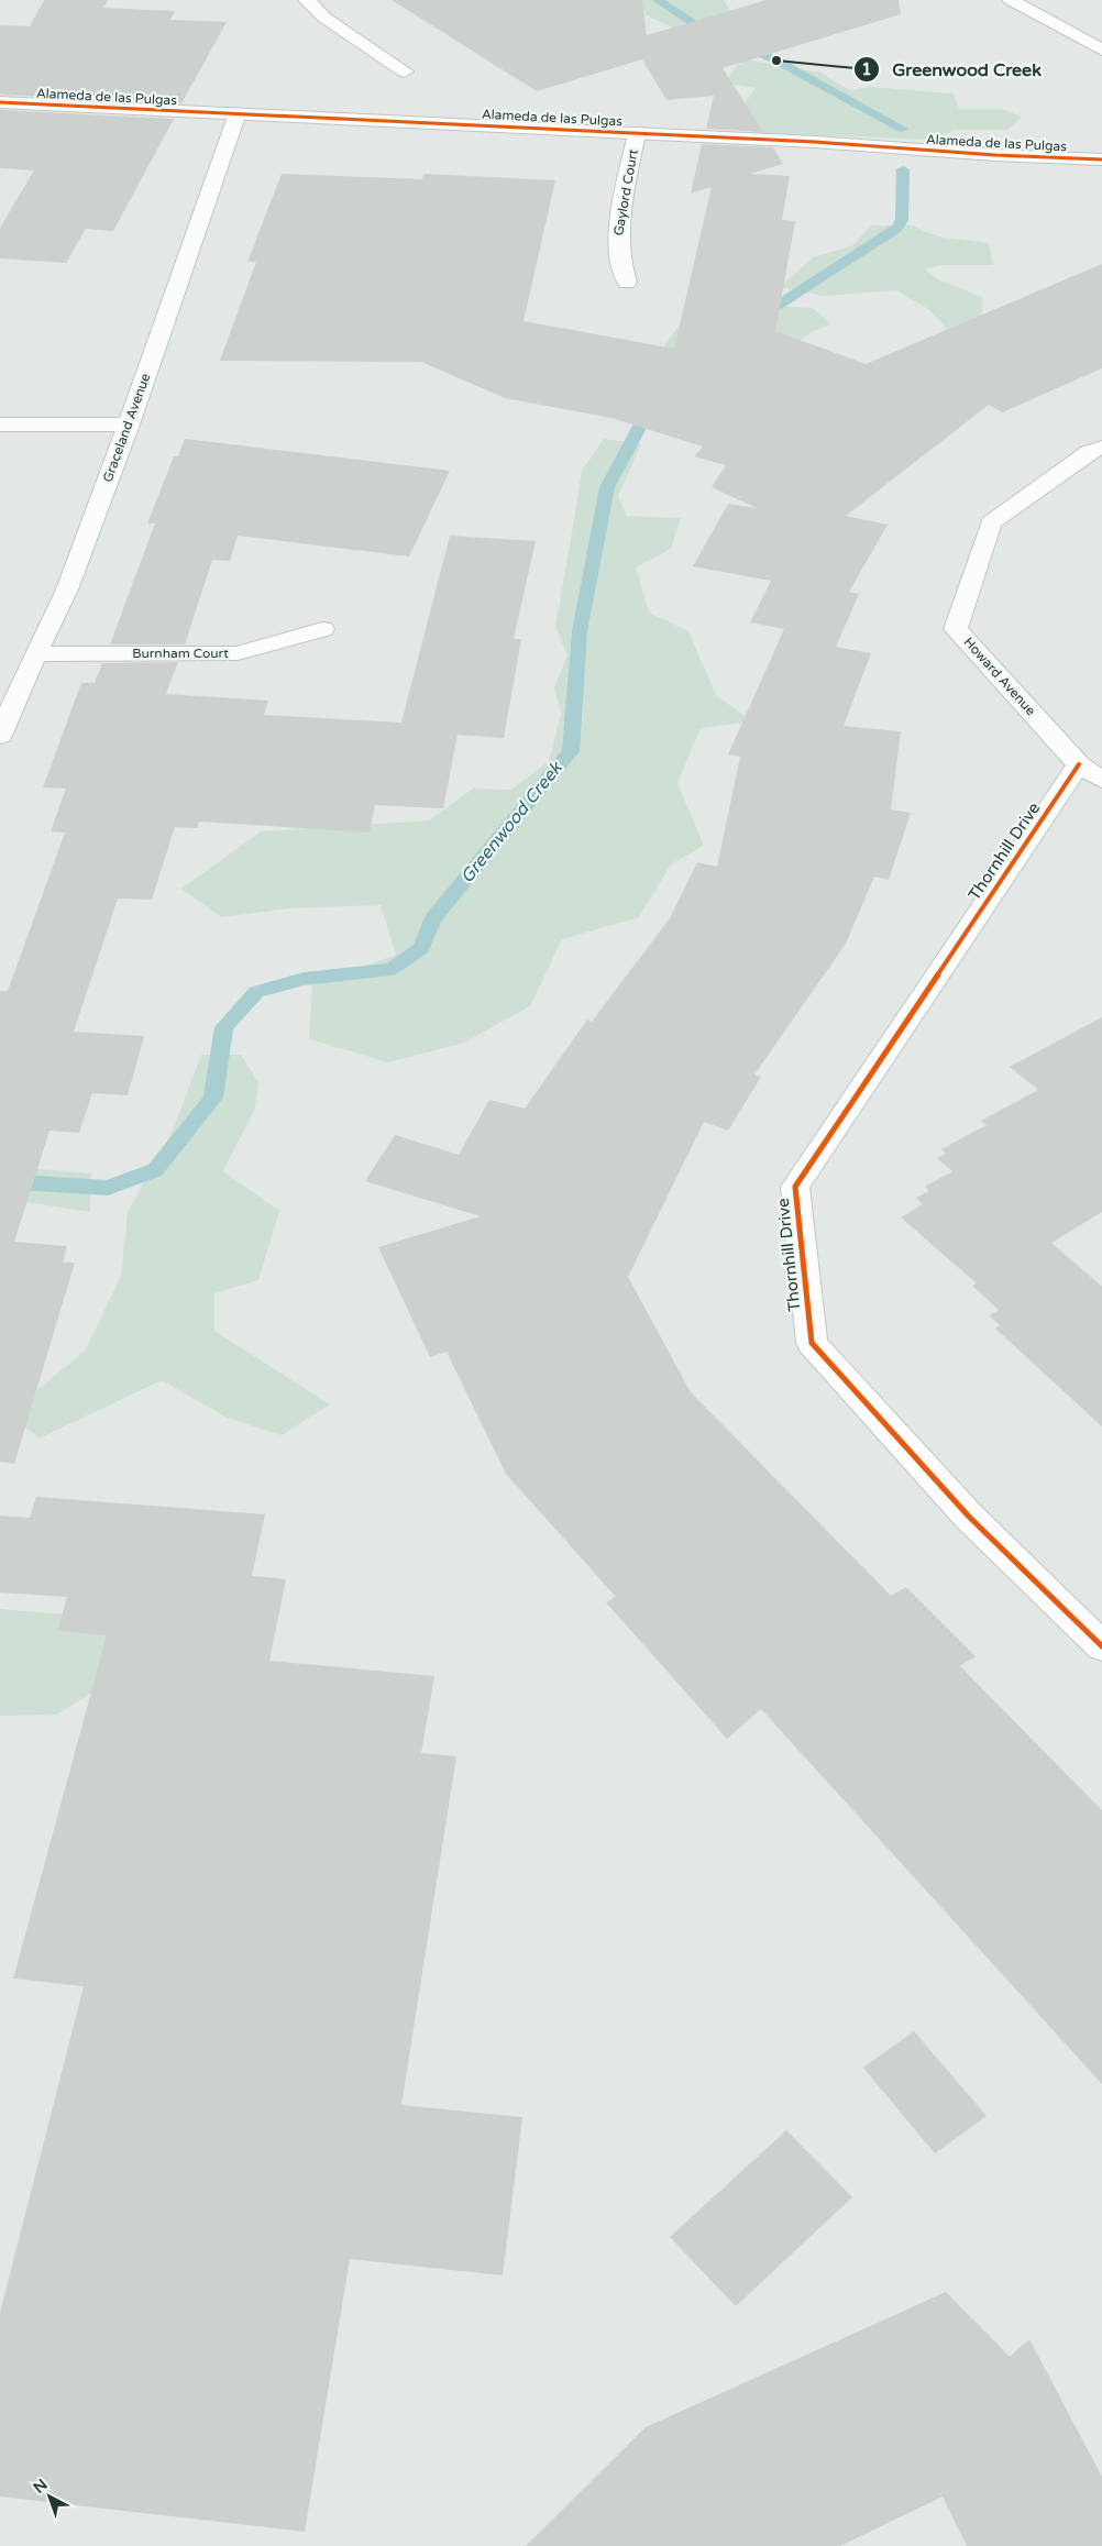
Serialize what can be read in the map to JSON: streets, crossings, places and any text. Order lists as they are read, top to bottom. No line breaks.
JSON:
{"streets":{"street":["Alameda de las Pulgas","Gaylord Court","Graceland Avenue","Burnham Court","Howard Avenue","Thornhill Drive"]},"crossings":[["Alameda de las Pulgas","Gaylord Court"],["Alameda de las Pulgas","Graceland Avenue"],["Graceland Avenue","Burnham Court"],["Howard Avenue","Thornhill Drive"]],"water":["Greenwood Creek"],"places":["Greenwood Creek"],"north":"top left"}
